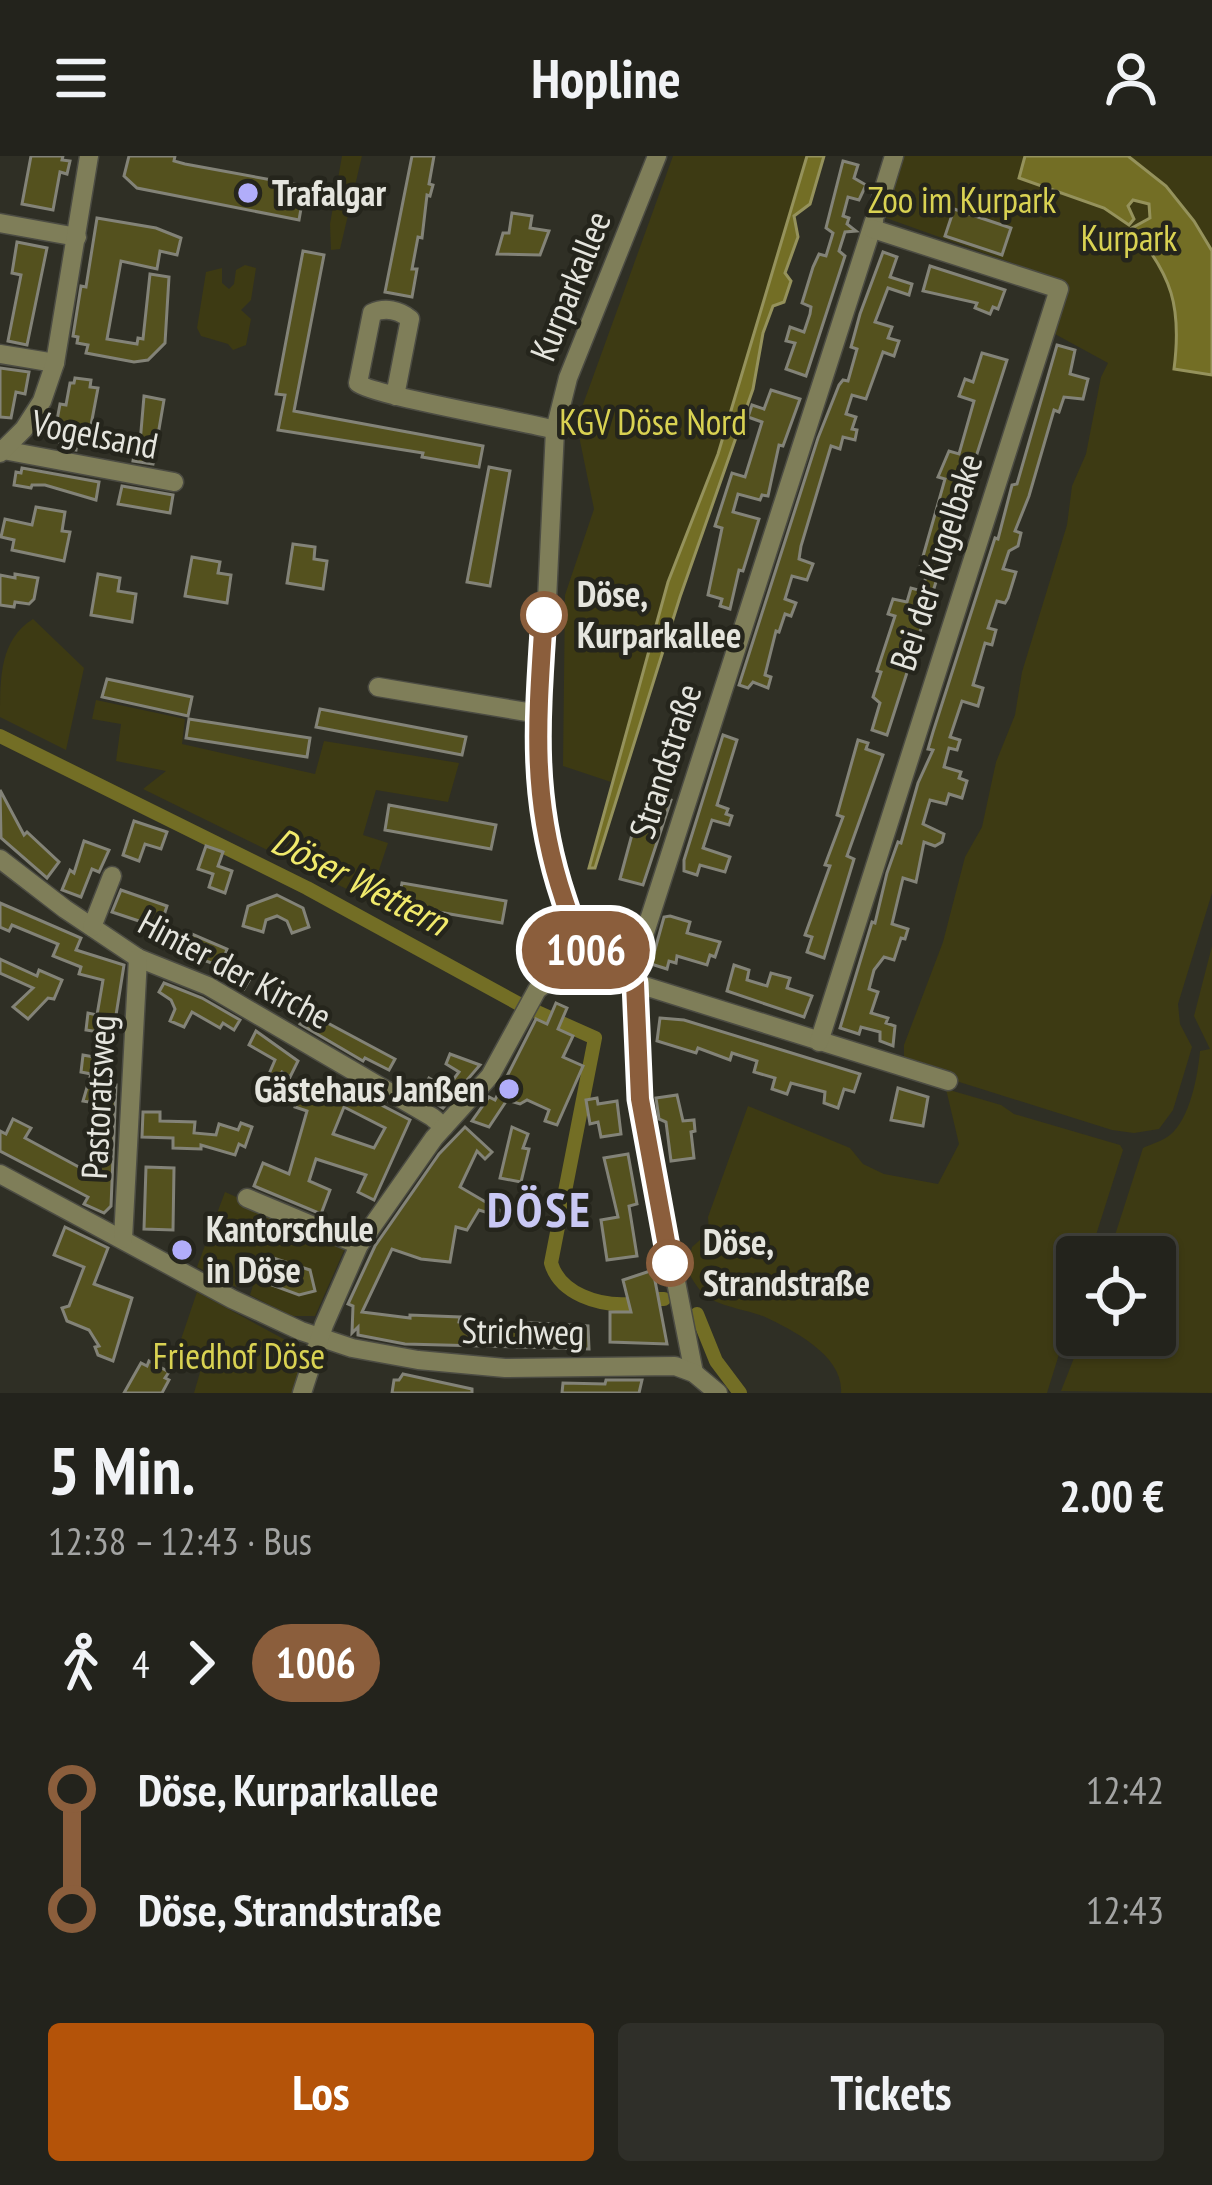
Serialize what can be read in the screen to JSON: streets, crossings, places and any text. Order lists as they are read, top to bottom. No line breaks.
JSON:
{"streets":{"street":["Kurparkallee","Vogelsand","Bei der Kugelbake","Strandstraße","Hinter der Kirche","Pastoratsweg","Strichweg"]},"crossings":[["Bei der Kugelbake","Strandstraße"],["Strandstraße","Strichweg"],["Hinter der Kirche","Pastoratsweg"],["Pastoratsweg","Strichweg"]],"districts":["DÖSE"],"water":["Döser Wettern"],"parks":["Zoo im Kurpark","Kurpark","KGV Döse Nord","Friedhof Döse"],"places":["Trafalgar","Döse, Kurparkallee","Gästehaus Janßen","Kantorschule in Döse","Döse, Strandstraße"],"lines":["bus line 1006"],"page":{"header":"Hopline","on_map":"1006","heading":["5 Min.","12:38 – 12:43 · Bus","2.00 €"],"legs":["4","1006"],"list":[{"name":"Döse, Kurparkallee","value":"12:42"},{"name":"Döse, Strandstraße","value":"12:43"}],"buttons":["Los","Tickets"]}}
